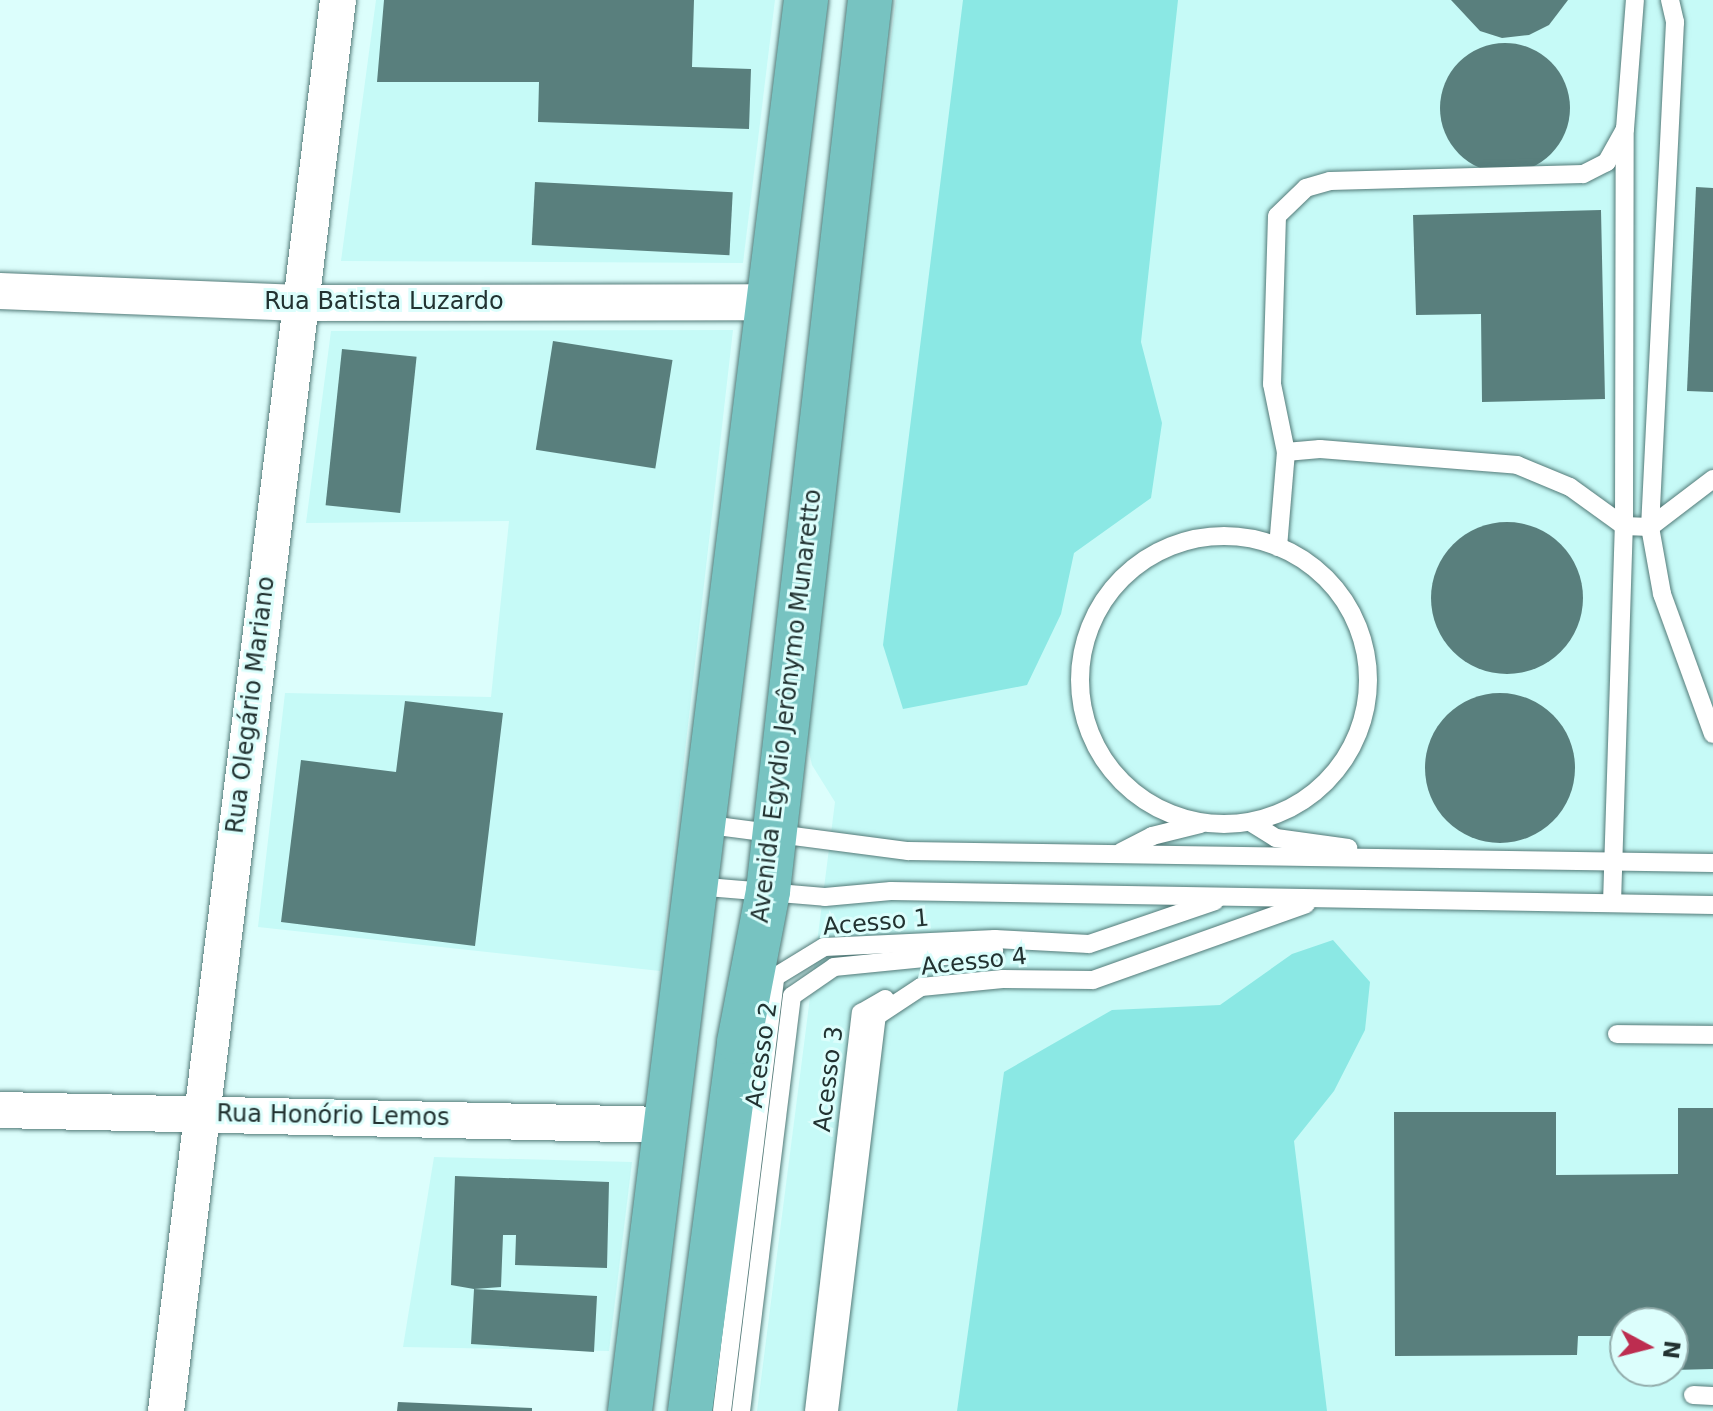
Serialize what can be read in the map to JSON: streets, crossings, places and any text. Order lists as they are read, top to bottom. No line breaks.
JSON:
{"streets":{"main road":["Avenida Egydio Jerônymo Munaretto"],"street":["Rua Batista Luzardo","Rua Olegário Mariano","Rua Honório Lemos"],"lane":["Acesso 1","Acesso 4","Acesso 2","Acesso 3"]},"crossings":[["Rua Batista Luzardo","Rua Olegário Mariano"],["Rua Olegário Mariano","Rua Honório Lemos"]],"north":"right"}
